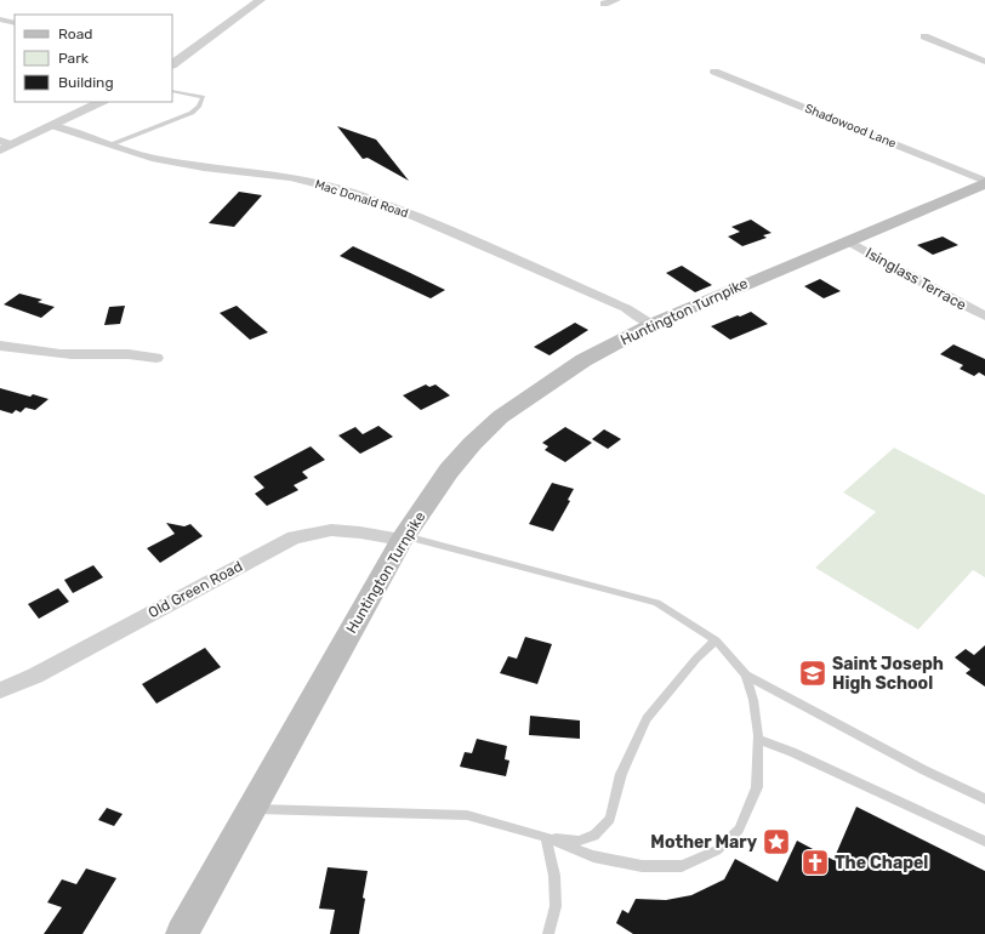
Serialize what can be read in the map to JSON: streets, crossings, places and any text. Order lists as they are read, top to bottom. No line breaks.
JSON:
{"streets":{"main road":["Huntington Turnpike"],"street":["Shadowood Lane","Mac Donald Road","Isinglass Terrace","Old Green Road"]},"crossings":[["Shadowood Lane","Huntington Turnpike"],["Mac Donald Road","Huntington Turnpike"],["Isinglass Terrace","Huntington Turnpike"],["Huntington Turnpike","Old Green Road"]],"places":{"school or university":["Saint Joseph High School"],"place":["Mother Mary"],"church":["The Chapel"]},"legend":["Road","Park","Building"]}
